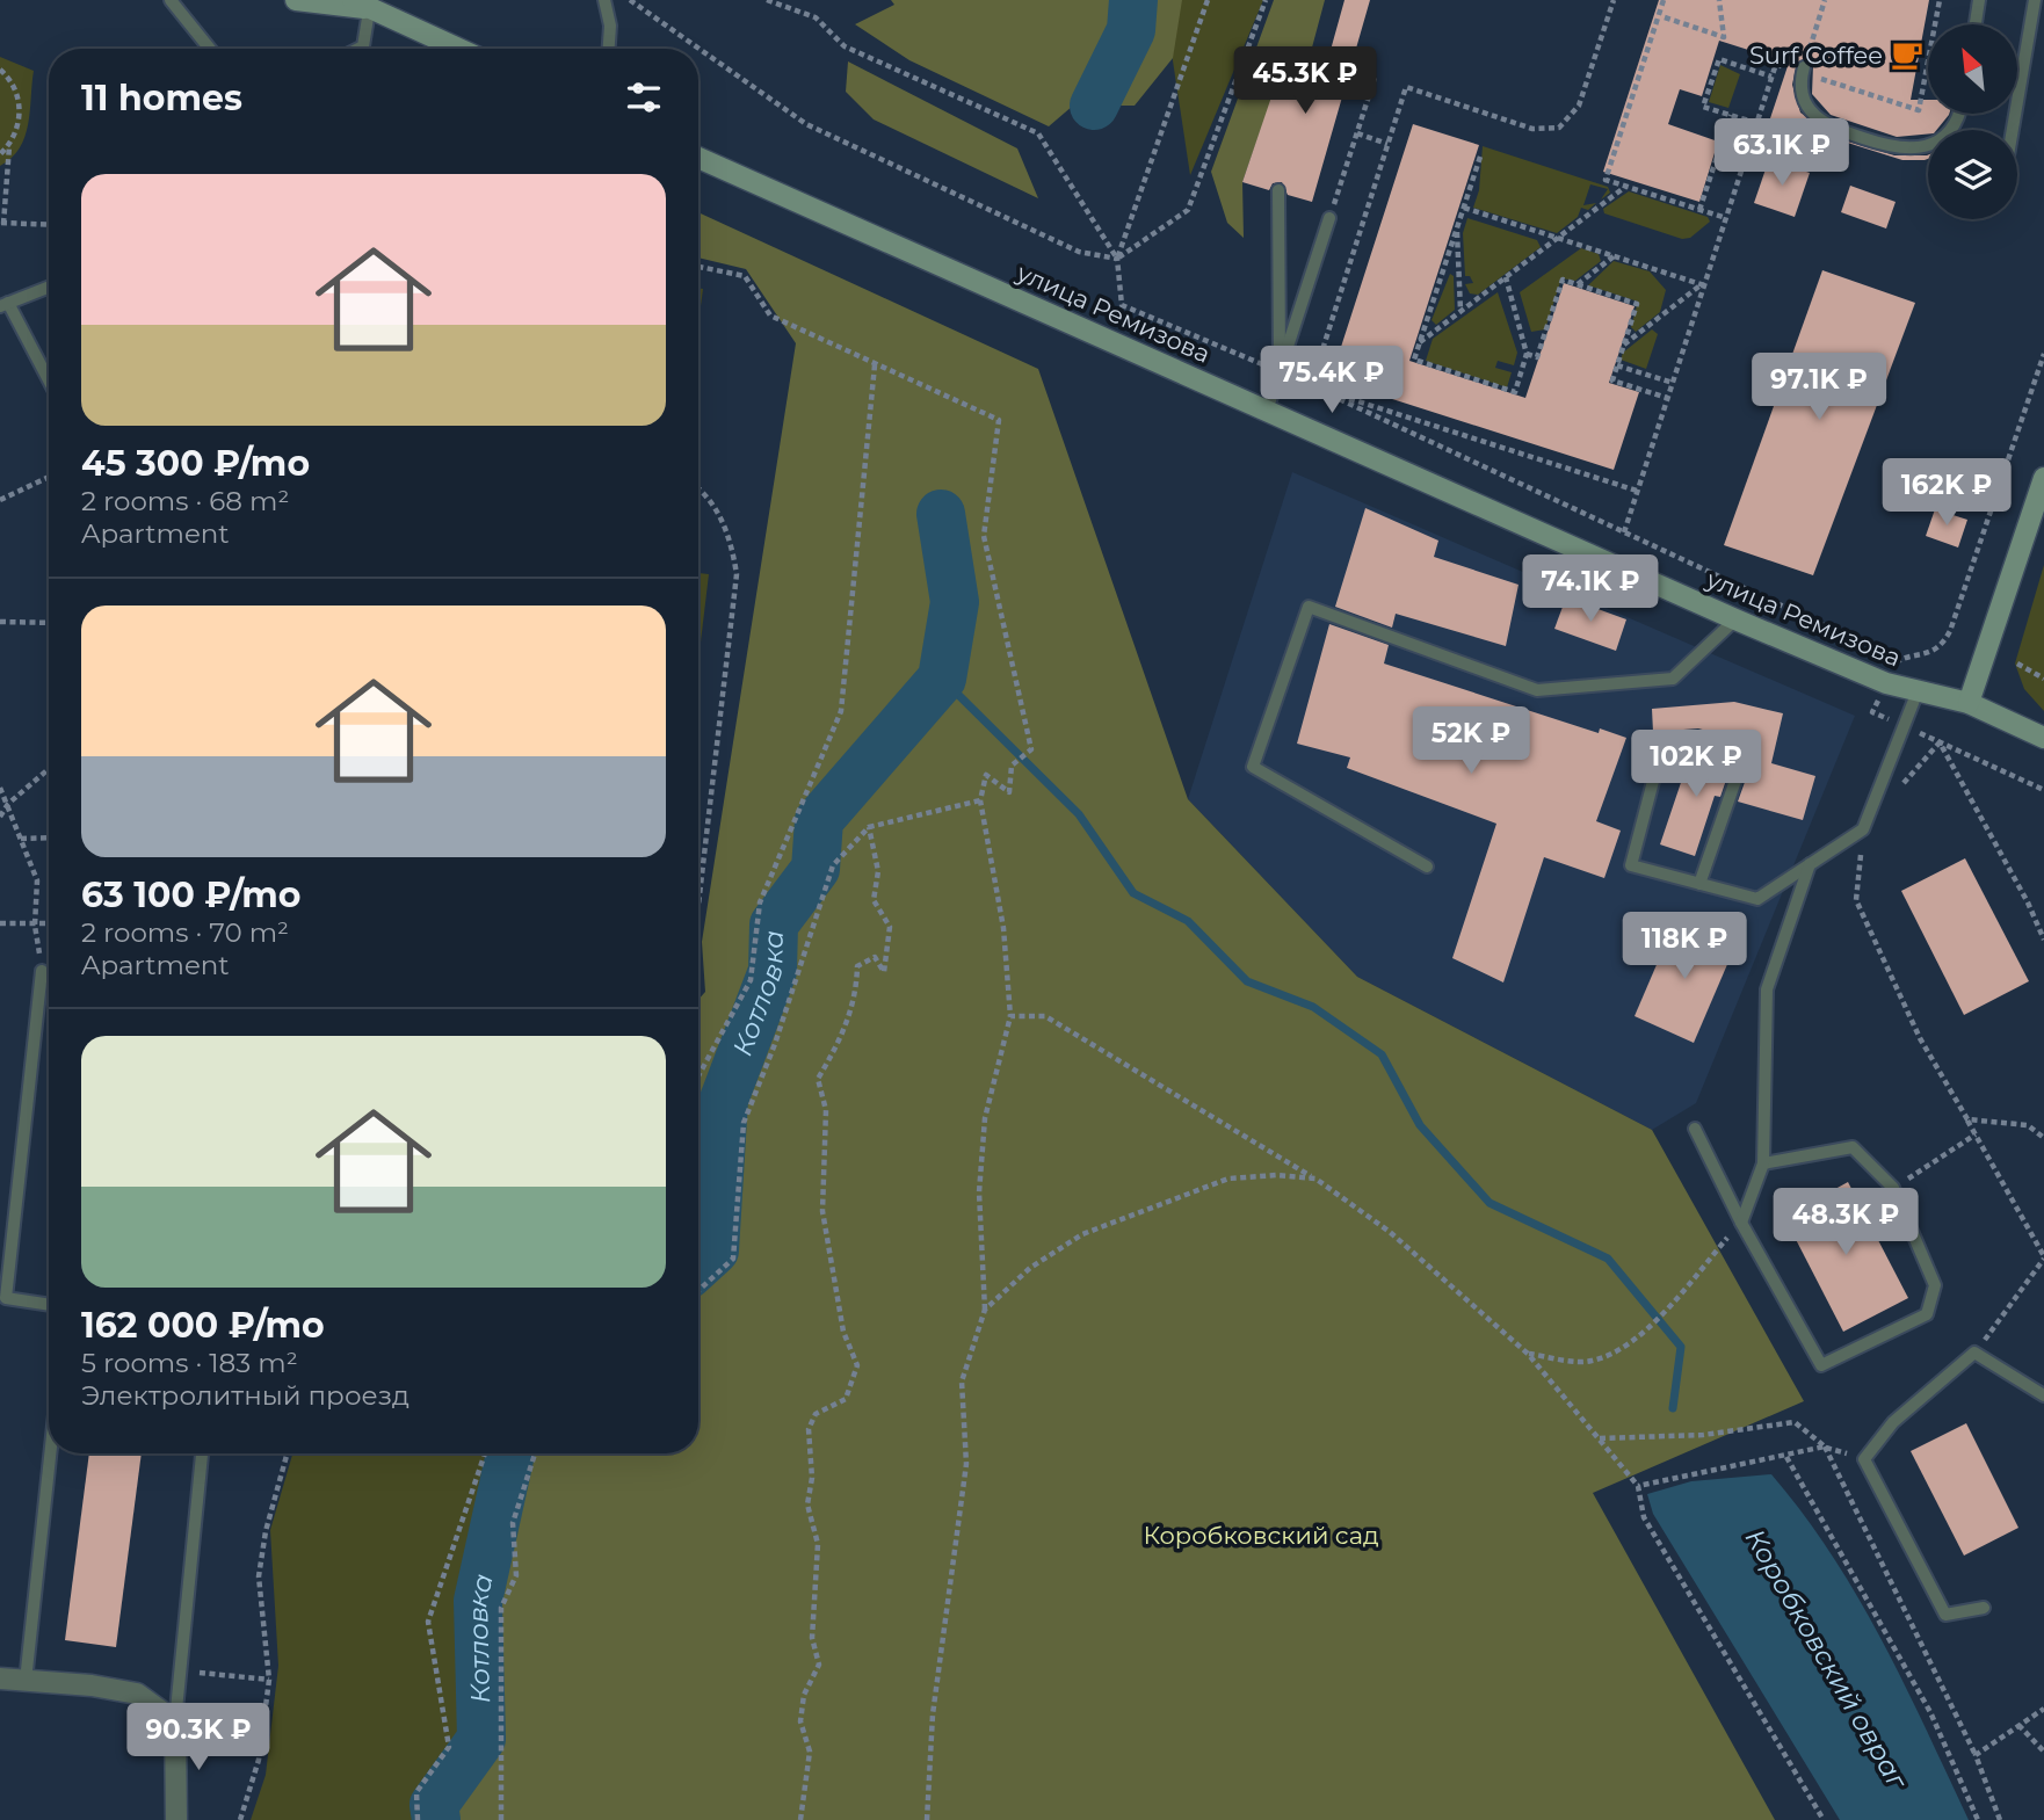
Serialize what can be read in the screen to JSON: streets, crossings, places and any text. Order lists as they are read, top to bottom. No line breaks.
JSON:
{"streets":{"street":["улица Ремизова"]},"water":["Котловка","Коробковский овраг"],"parks":["Коробковский сад"],"places":{"cafe":["Surf Coffee"]},"north":"top left","page":{"price":["45.3K ₽","63.1K ₽","75.4K ₽","97.1K ₽","162K ₽","74.1K ₽","52K ₽","102K ₽","118K ₽","48.3K ₽","90.3K ₽"],"heading":"11 homes","list":[{"name":"45 300 ₽/mo","note":"2 rooms · 68 m² · Apartment"},{"name":"63 100 ₽/mo","note":"2 rooms · 70 m² · Apartment"},{"name":"162 000 ₽/mo","note":"5 rooms · 183 m² · Электролитный проезд"}]}}
